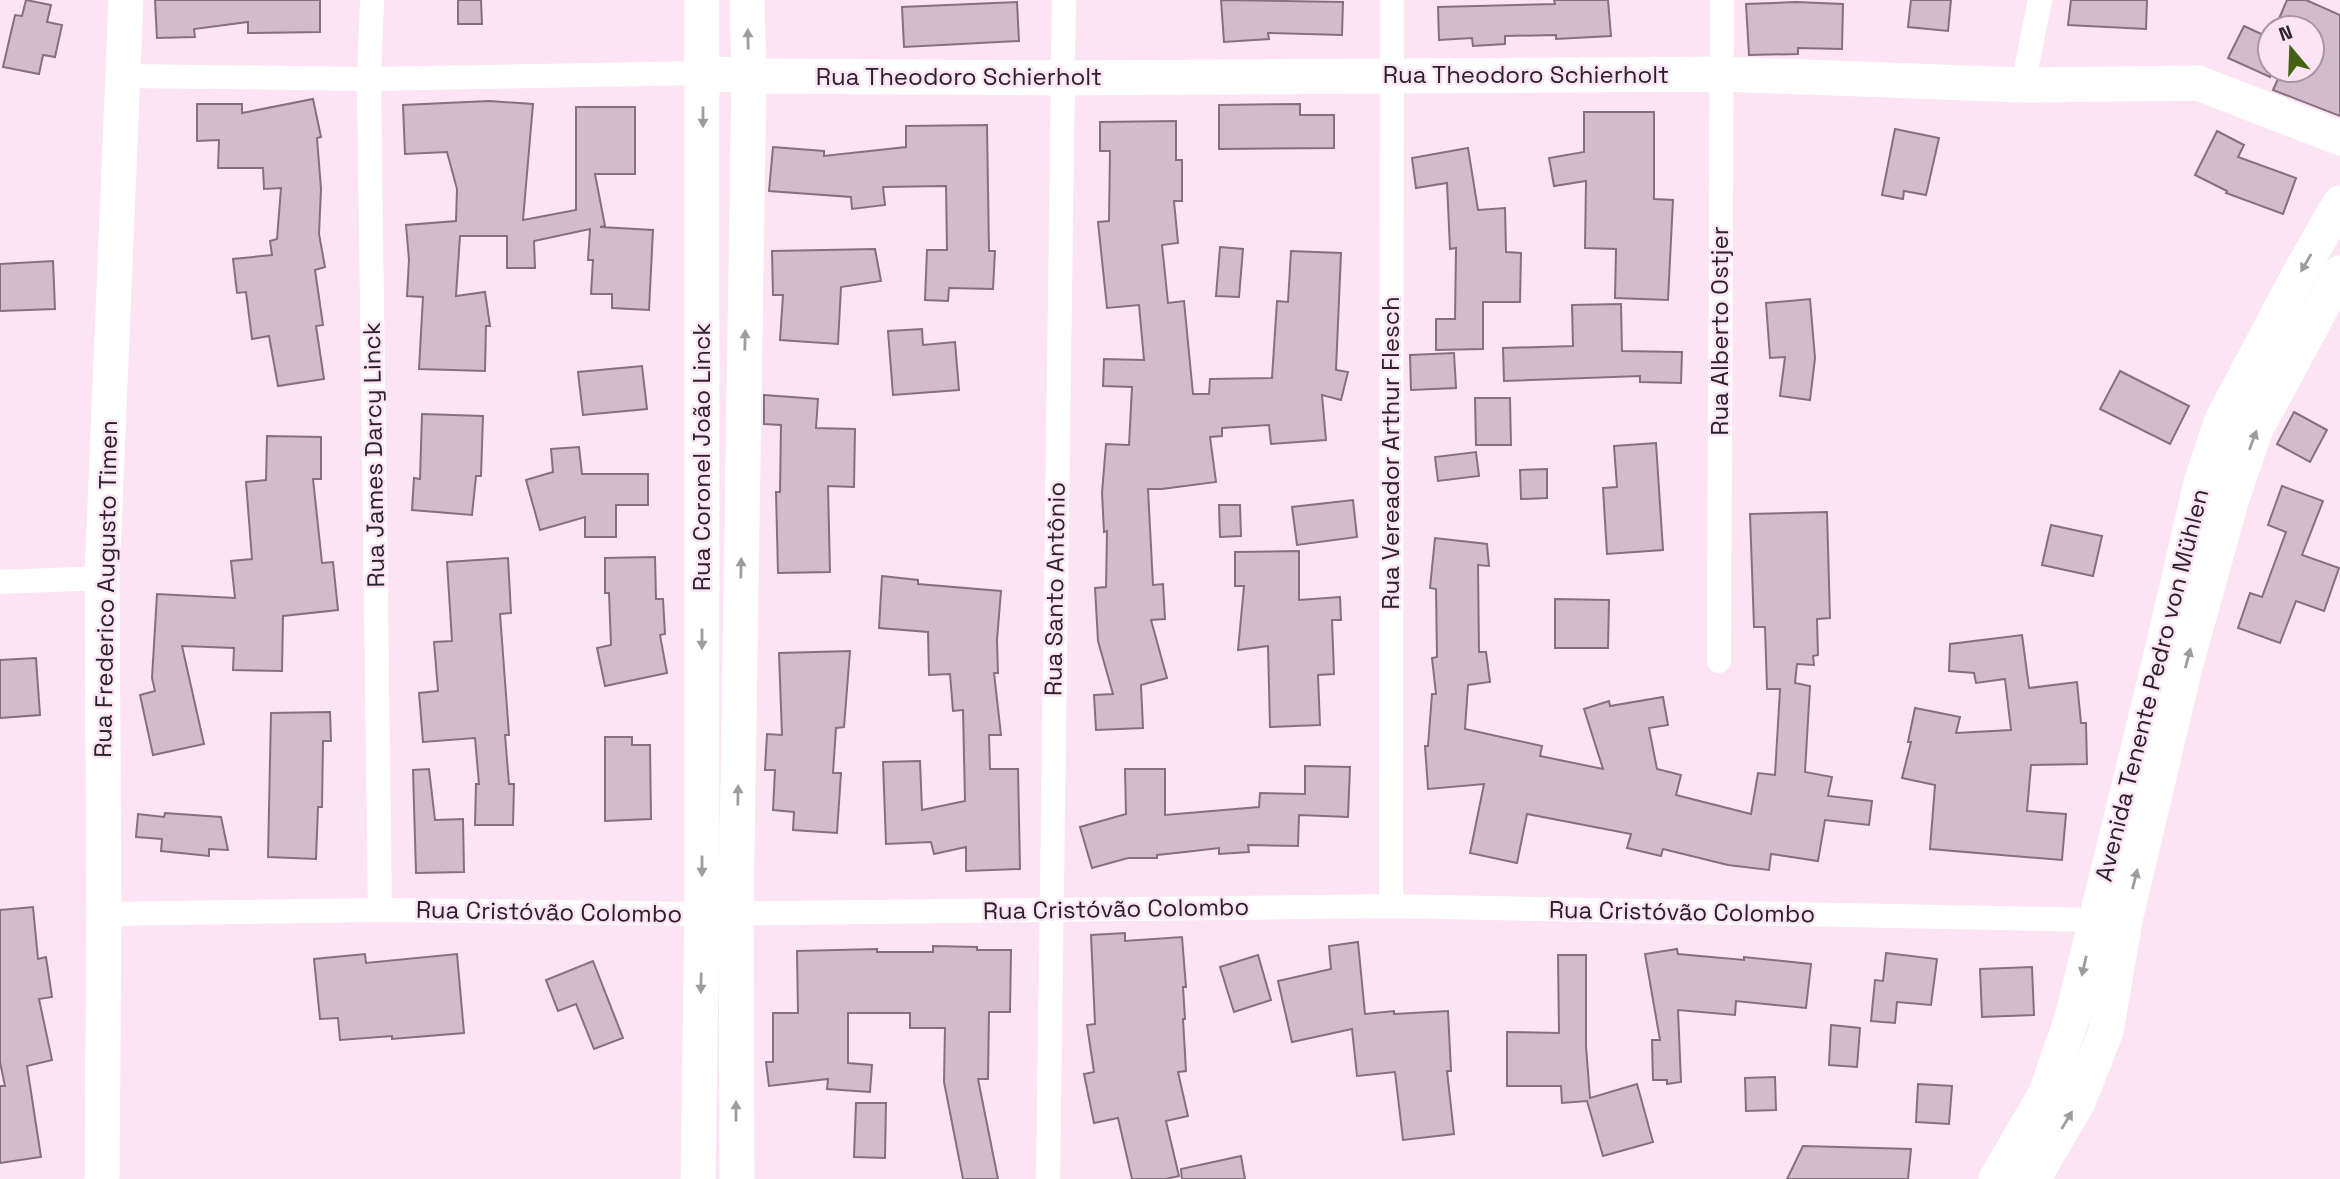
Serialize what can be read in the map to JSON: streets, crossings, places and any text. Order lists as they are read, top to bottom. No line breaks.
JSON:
{"streets":{"main road":["Rua Theodoro Schierholt","Rua Coronel João Linck","Rua Frederico Augusto Timen","Avenida Tenente Pedro von Mühlen"],"street":["Rua Alberto Ostjer","Rua Vereador Arthur Flesch","Rua James Darcy Linck","Rua Santo Antônio","Rua Cristóvão Colombo"]},"crossings":[["Rua Theodoro Schierholt","Rua Alberto Ostjer"],["Rua Theodoro Schierholt","Rua Vereador Arthur Flesch"],["Rua Theodoro Schierholt","Rua Coronel João Linck"],["Rua Theodoro Schierholt","Rua Santo Antônio"],["Rua Vereador Arthur Flesch","Rua Cristóvão Colombo"],["Rua James Darcy Linck","Rua Cristóvão Colombo"],["Rua Coronel João Linck","Rua Cristóvão Colombo"],["Rua Frederico Augusto Timen","Rua Cristóvão Colombo"],["Rua Santo Antônio","Rua Cristóvão Colombo"],["Avenida Tenente Pedro von Mühlen","Rua Cristóvão Colombo"]],"north":"top"}
